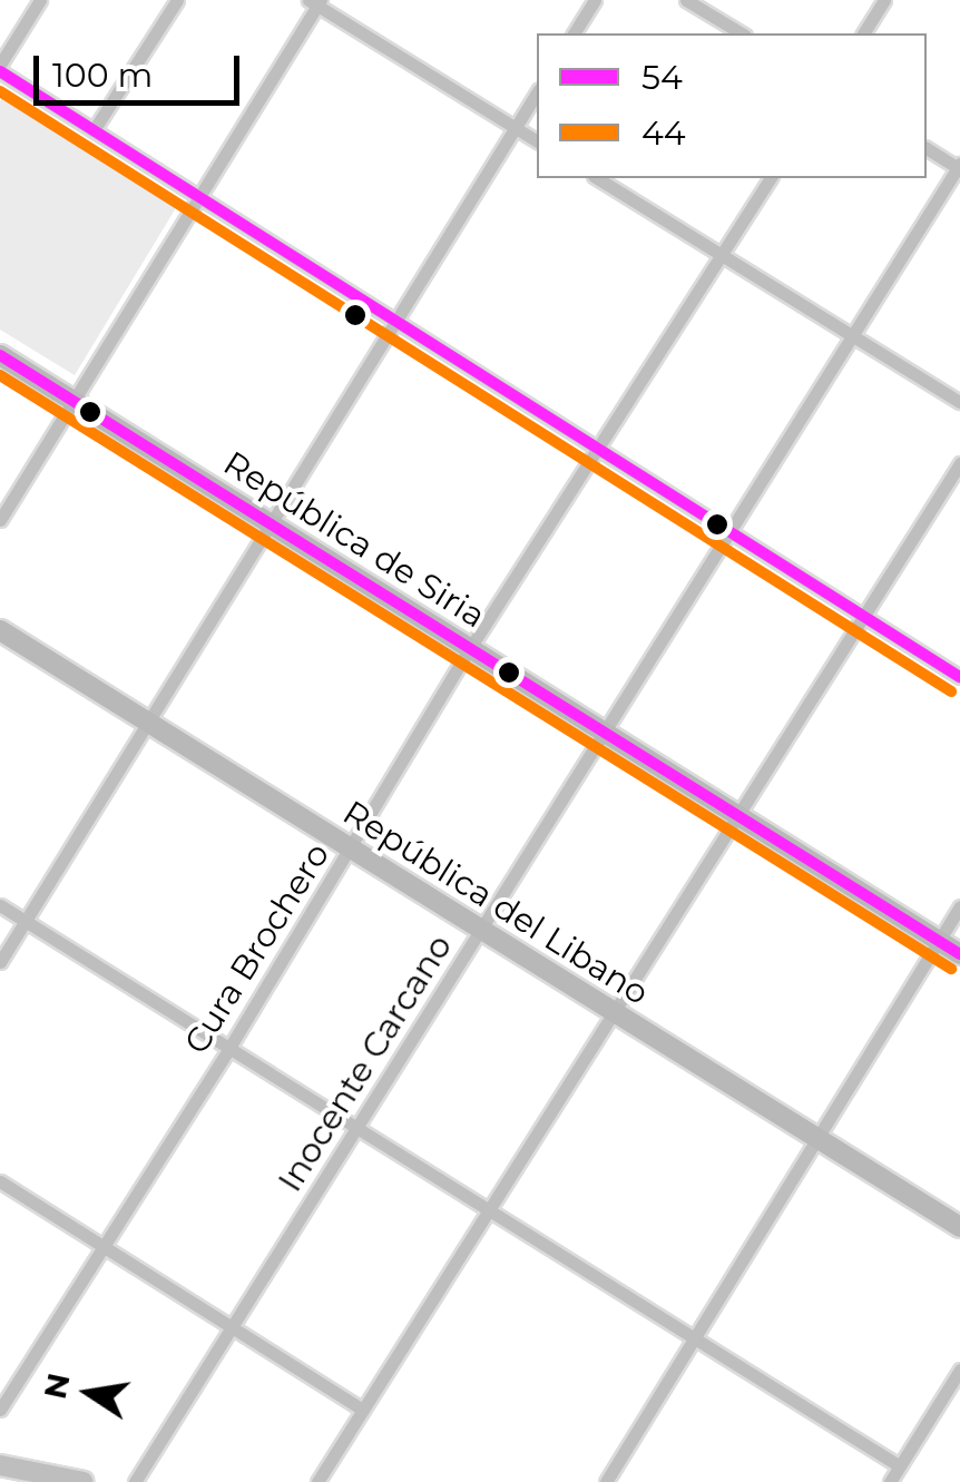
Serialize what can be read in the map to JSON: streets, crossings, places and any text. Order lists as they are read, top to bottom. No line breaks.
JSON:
{"streets":{"main road":["República de Siria","República del Libano"],"street":["Cura Brochero","Inocente Carcano"]},"crossings":[["República de Siria","Cura Brochero"],["República de Siria","Inocente Carcano"],["República del Libano","Cura Brochero"],["República del Libano","Inocente Carcano"]],"lines":["transit line 54","transit line 44"],"legend":["54","44"],"scale_bar":"100 m","north":"left"}
